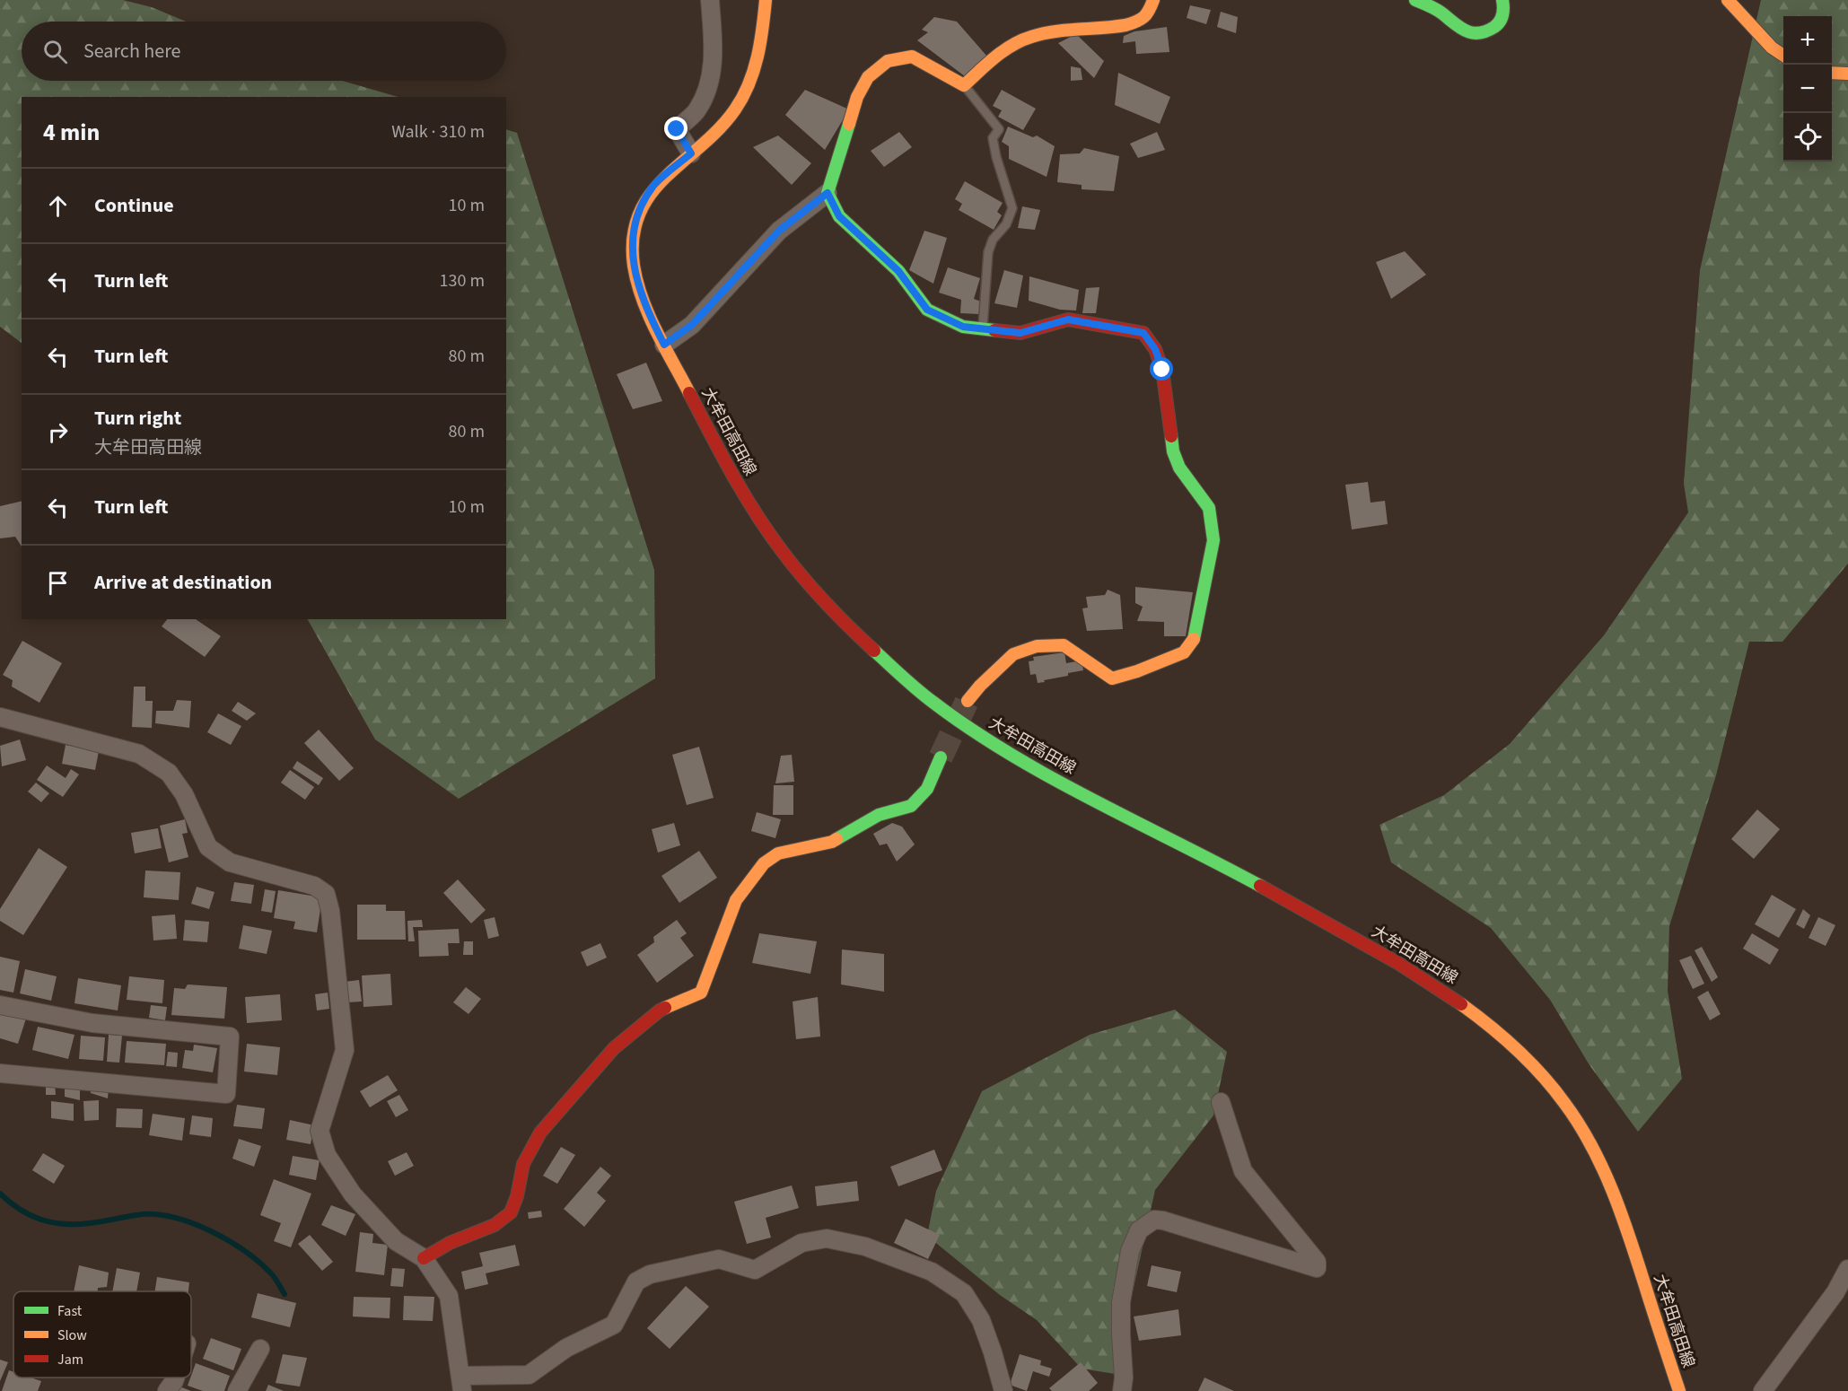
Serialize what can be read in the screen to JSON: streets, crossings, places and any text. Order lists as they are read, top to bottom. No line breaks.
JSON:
{"streets":{"street":["大牟田高田線"]},"legend":["Fast","Slow","Jam"],"page":{"map_buttons":["+","−"],"search":"Search here","heading":["4 min","Walk · 310 m"],"list":[["Continue","10 m"],["Turn left","130 m"],["Turn left","80 m"],["Turn right","大牟田高田線","80 m"],["Turn left","10 m"],"Arrive at destination"]}}
